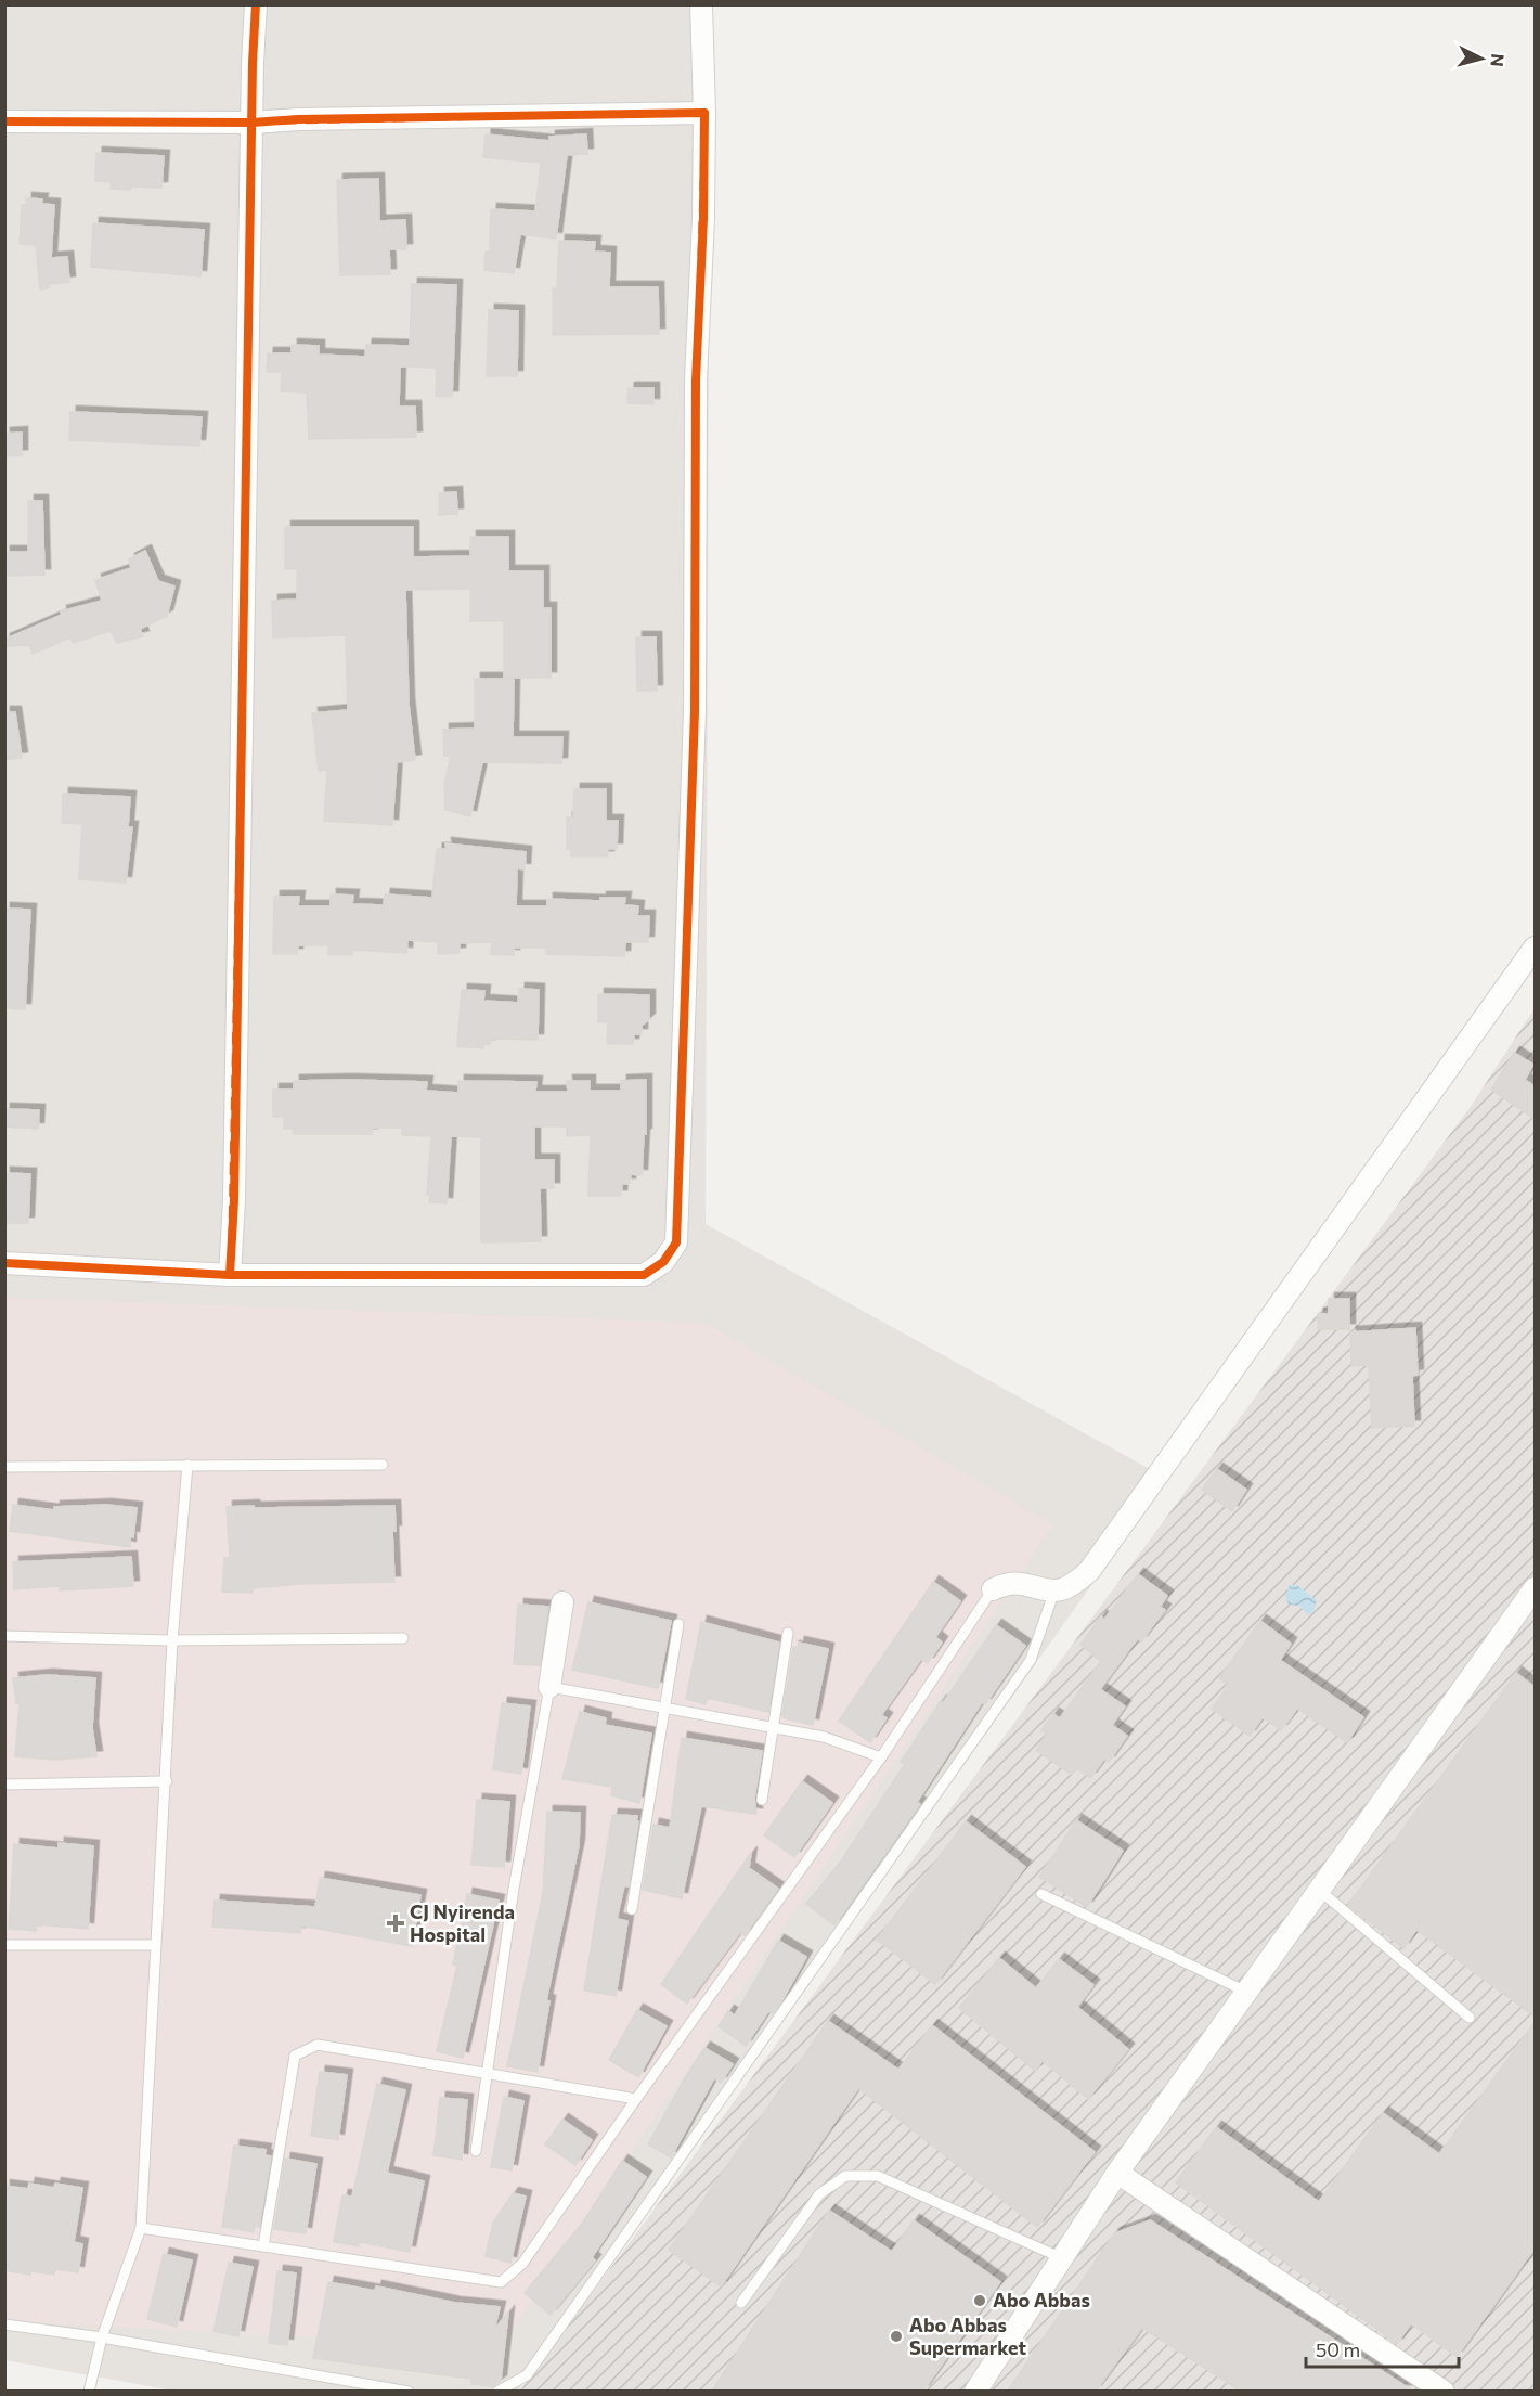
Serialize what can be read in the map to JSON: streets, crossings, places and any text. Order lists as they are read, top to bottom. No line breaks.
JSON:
{"places":{"health":["CJ Nyirenda Hospital"],"other":["Abo Abbas","Abo Abbas Supermarket"]},"scale_bar":"50 m","north":"right"}
